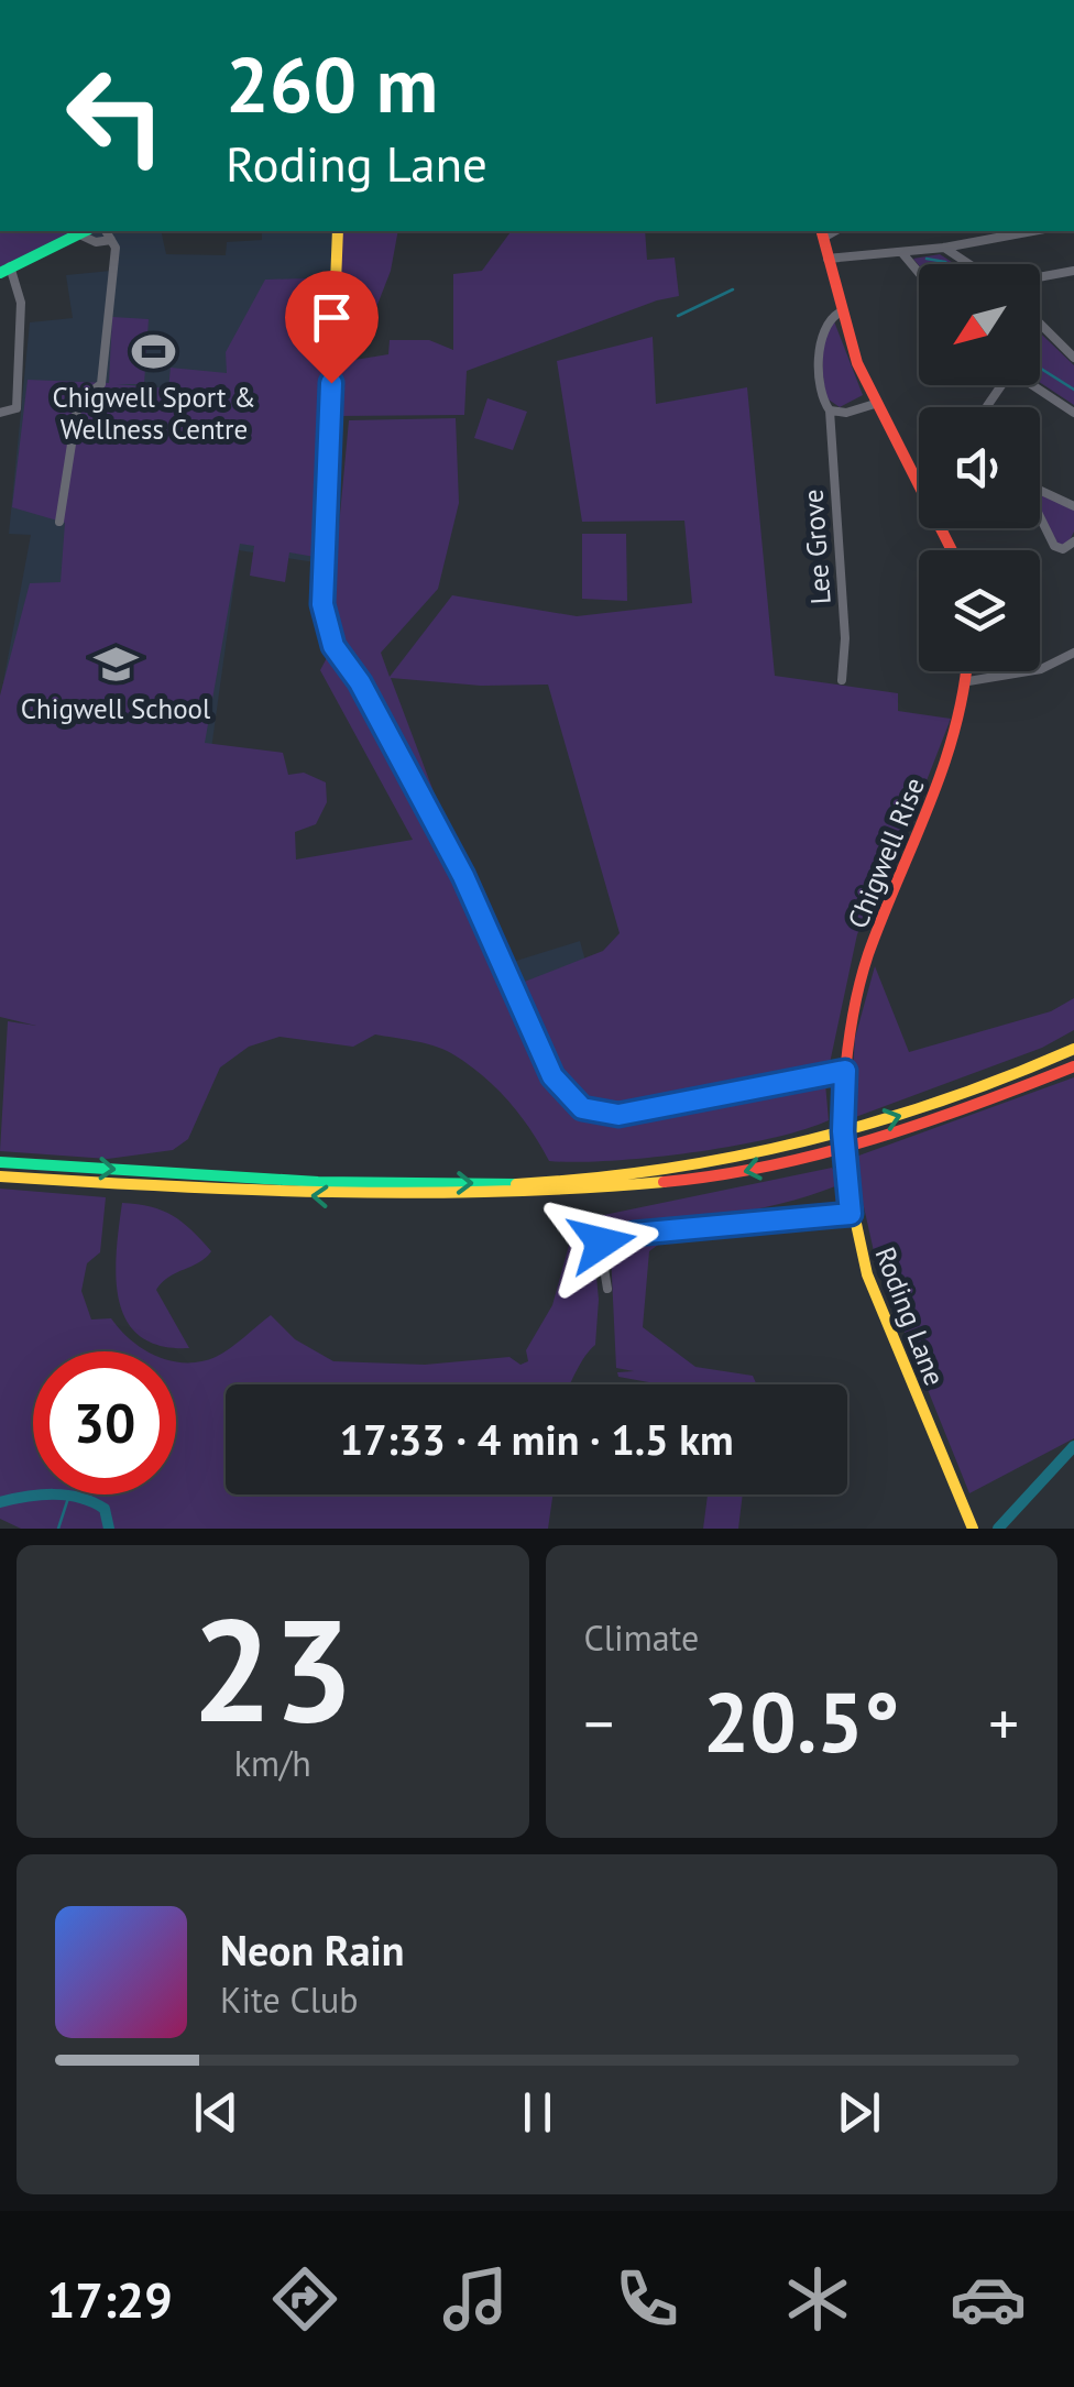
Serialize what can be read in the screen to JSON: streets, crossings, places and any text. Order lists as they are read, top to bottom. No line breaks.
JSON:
{"streets":{"main road":["Chigwell Rise","Roding Lane"],"street":["Lee Grove"]},"crossings":[["Chigwell Rise","Roding Lane"]],"places":{"sports":["Chigwell Sport & Wellness Centre"],"school or university":["Chigwell School"]},"north":"bottom left","page":{"turn":["260 m","Roding Lane"],"limit":"30","trip":"17:33 · 4 min · 1.5 km","tile":[["23","km/h"],"Climate"],"heat":["−","20.5°","+"],"song":["Neon Rain","Kite Club"],"tabs":"17:29"}}
